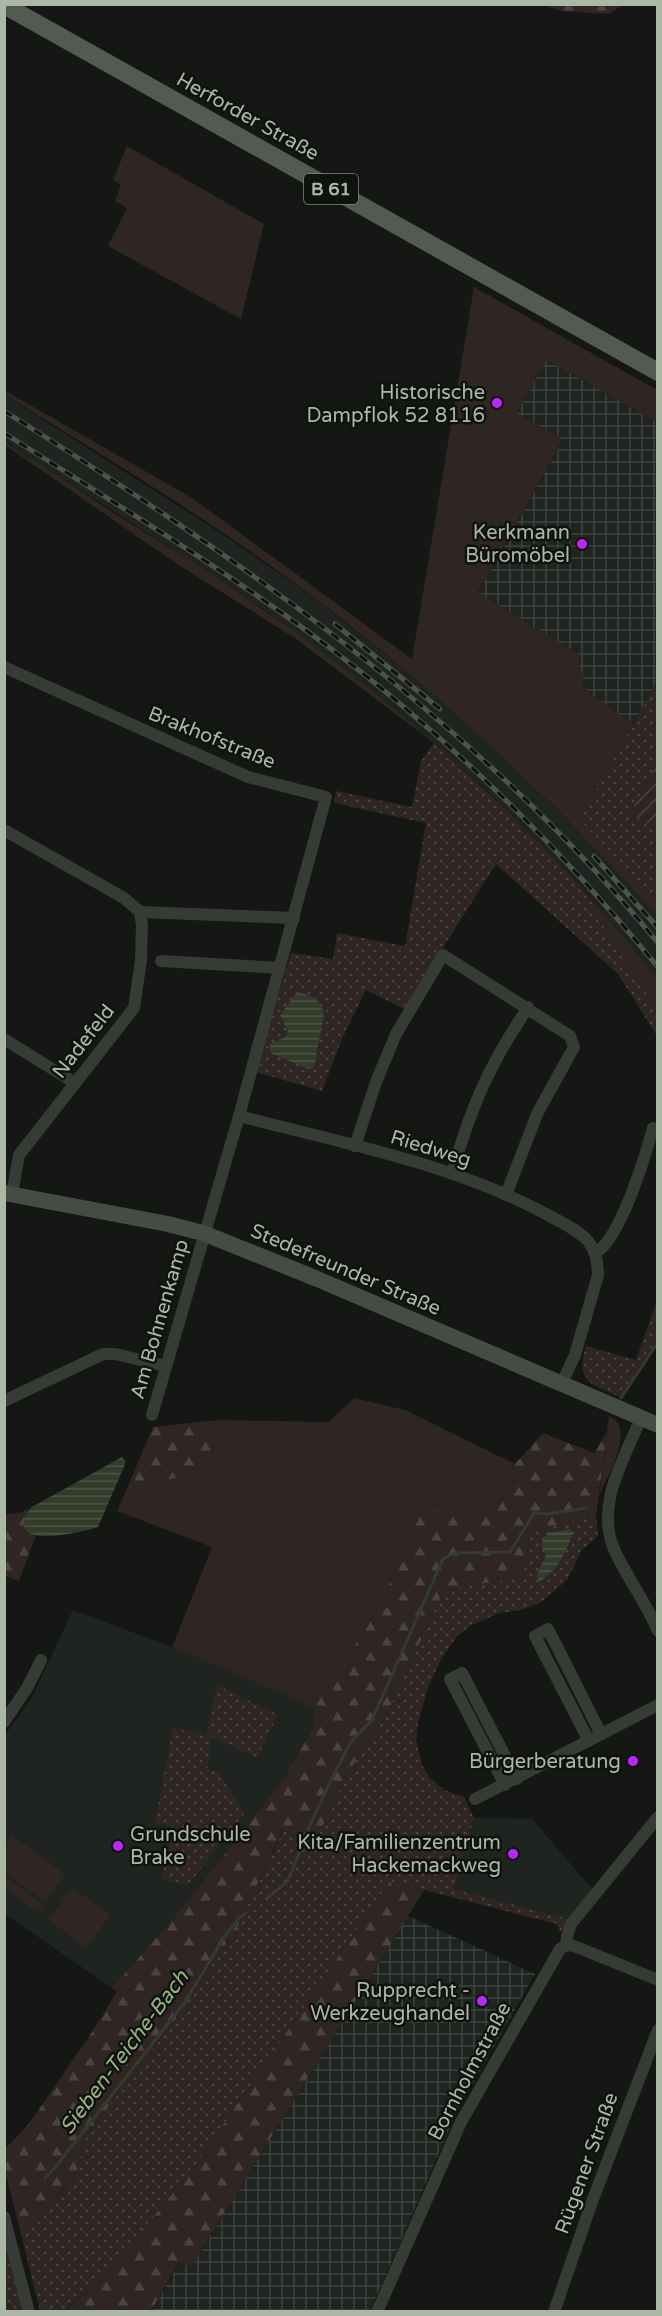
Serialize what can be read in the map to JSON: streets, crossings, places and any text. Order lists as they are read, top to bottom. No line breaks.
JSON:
{"streets":{"main road":["Herforder Straße","B 61"],"street":["Brakhofstraße","Nadefeld","Riedweg","Stedefreunder Straße","Am Bohnenkamp","Bornholmstraße","Rügener Straße"]},"crossings":[["Brakhofstraße","Riedweg"],["Brakhofstraße","Stedefreunder Straße"],["Brakhofstraße","Am Bohnenkamp"],["Nadefeld","Stedefreunder Straße"],["Stedefreunder Straße","Am Bohnenkamp"]],"water":["Sieben-Teiche-Bach"],"places":["Historische Dampflok 52 8116","Kerkmann Büromöbel","Bürgerberatung","Grundschule Brake","Kita/Familienzentrum Hackemackweg","Rupprecht - Werkzeughandel"]}
